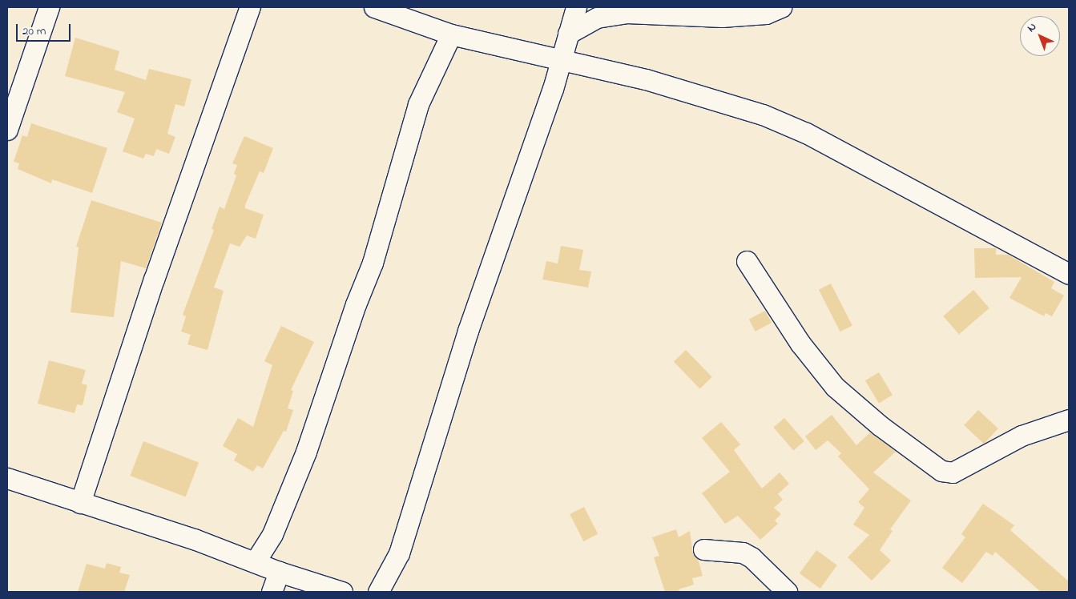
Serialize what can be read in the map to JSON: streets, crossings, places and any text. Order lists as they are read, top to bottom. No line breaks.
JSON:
{"scale_bar":"20 m","north":"top left"}
